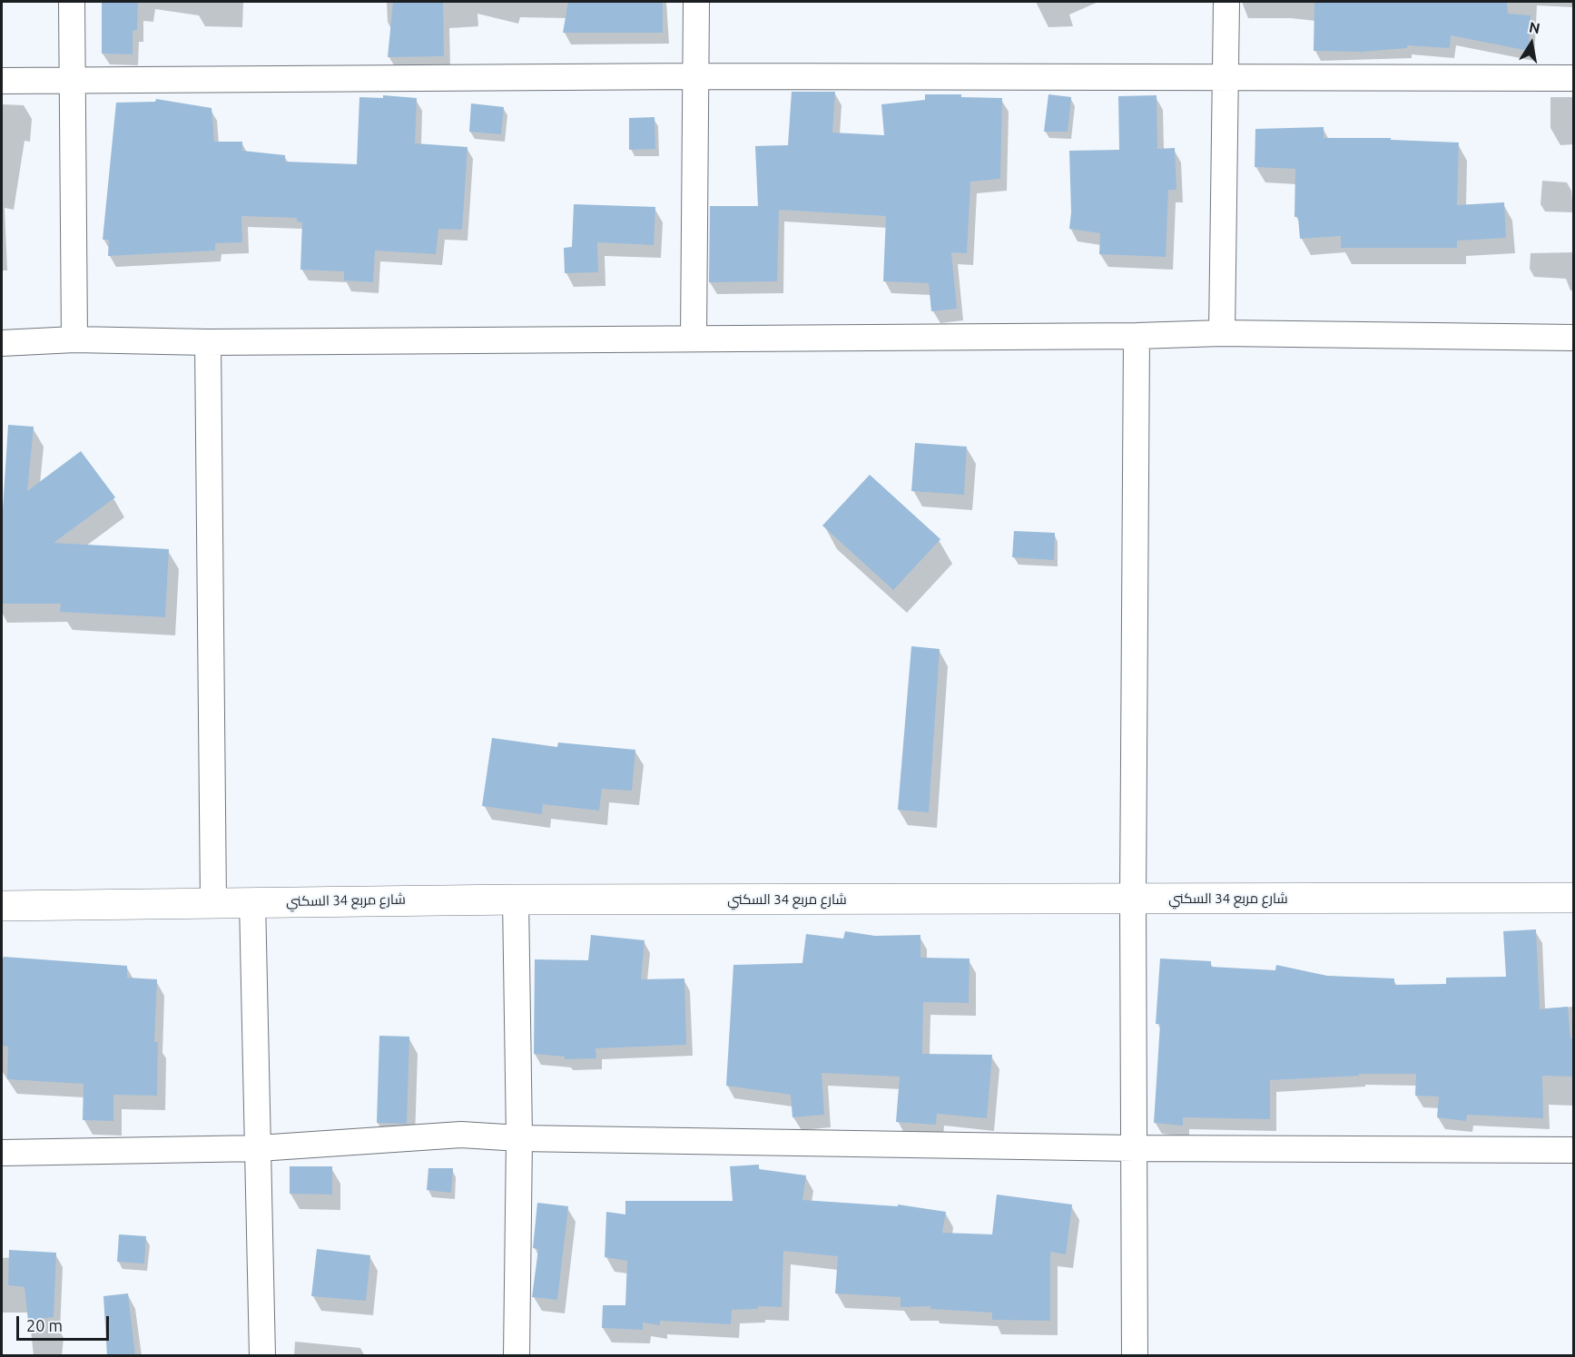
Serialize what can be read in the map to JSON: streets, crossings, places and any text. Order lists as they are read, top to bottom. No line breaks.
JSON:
{"streets":{"street":["شارع مربع 34 السكني"]},"scale_bar":"20 m","north":"top"}
